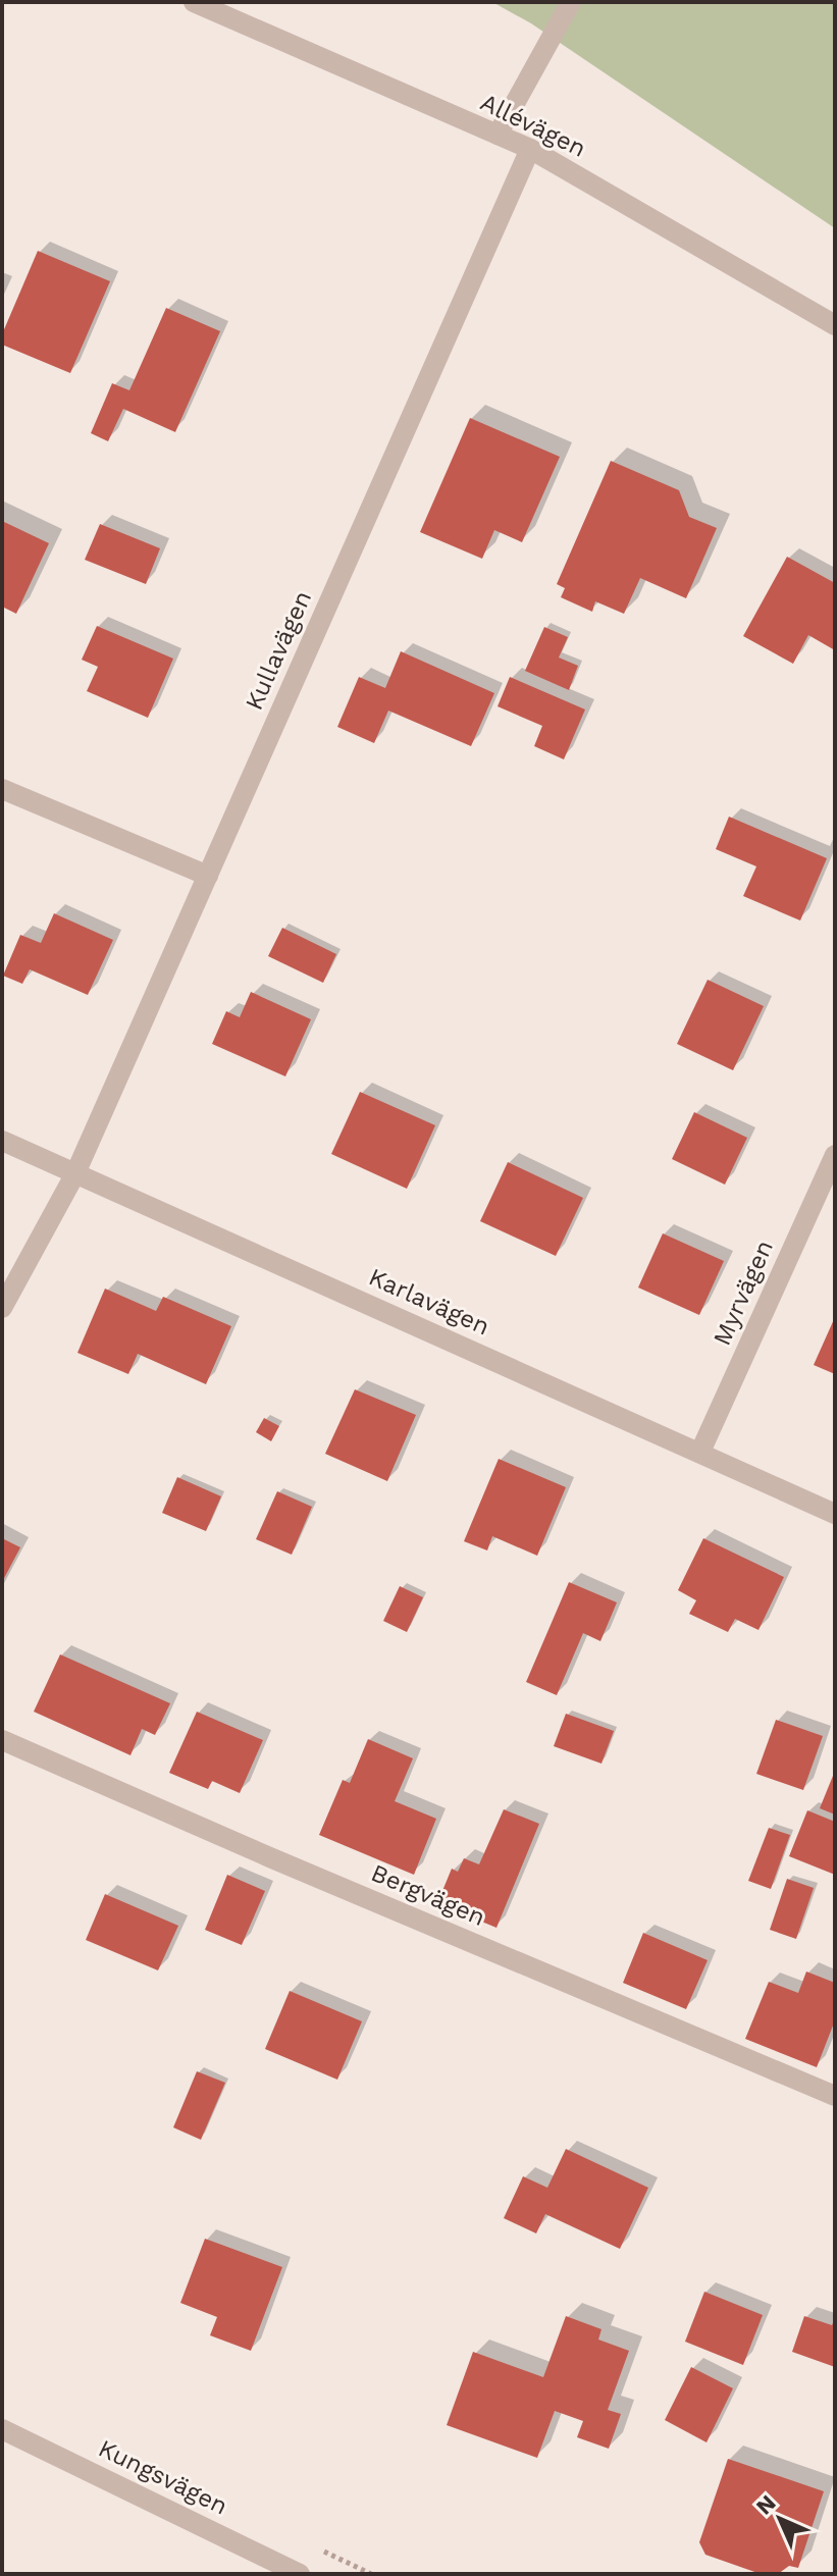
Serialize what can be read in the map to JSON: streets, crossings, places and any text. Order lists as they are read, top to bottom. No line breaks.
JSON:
{"streets":{"street":["Allévägen","Kullavägen","Myrvägen","Karlavägen","Bergvägen","Kungsvägen"]},"crossings":[["Allévägen","Kullavägen"],["Kullavägen","Karlavägen"],["Myrvägen","Karlavägen"]],"north":"top left"}
